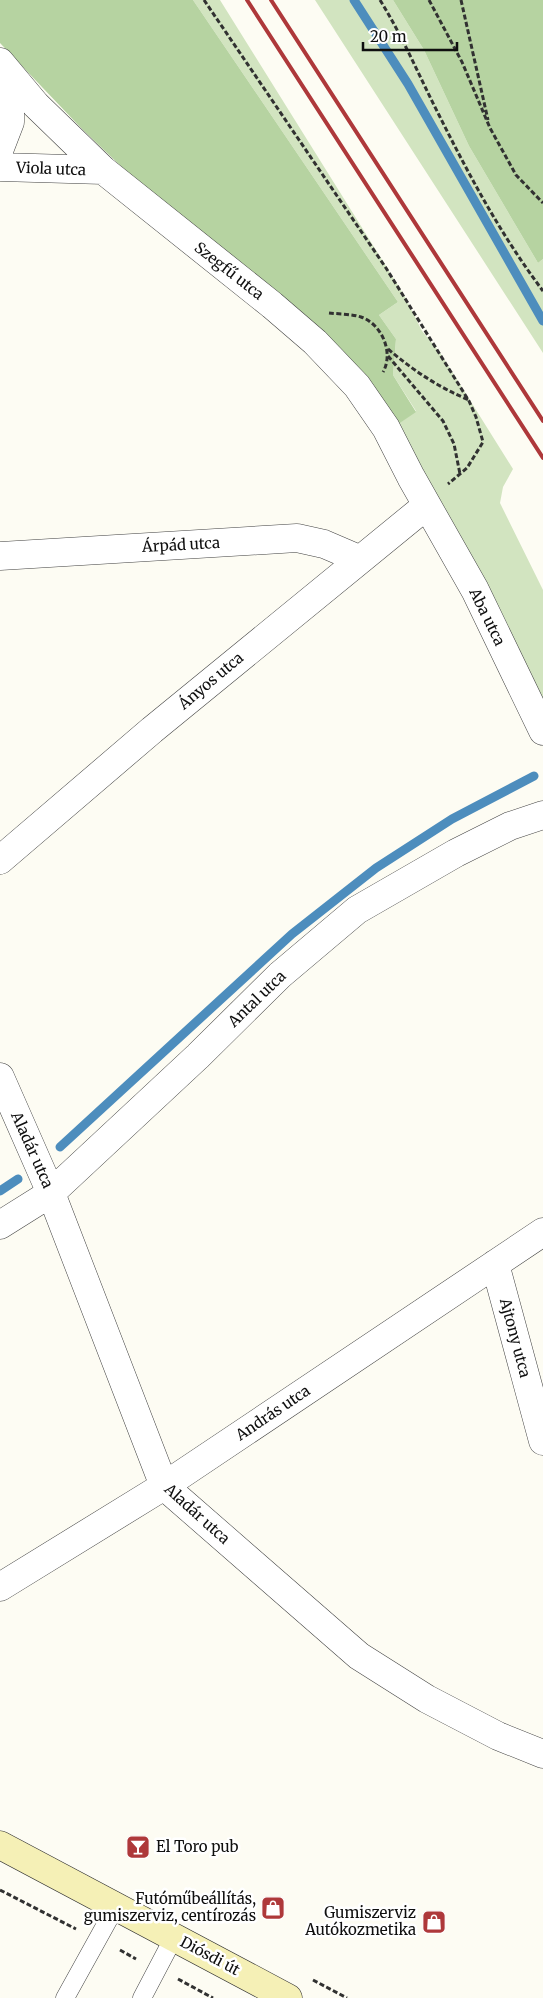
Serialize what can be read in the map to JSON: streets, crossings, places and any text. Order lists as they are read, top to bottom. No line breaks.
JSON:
{"streets":{"main road":["Diósdi út"],"street":["Viola utca","Szegfű utca","Árpád utca","Aba utca","Ányos utca","Antal utca","Aladár utca","Ajtony utca","András utca"]},"crossings":[["Viola utca","Szegfű utca"],["Szegfű utca","Aba utca"],["Szegfű utca","Ányos utca"],["Árpád utca","Ányos utca"],["Aba utca","Ányos utca"],["Antal utca","Aladár utca"],["Aladár utca","András utca"],["Ajtony utca","András utca"]],"places":{"bar":["El Toro pub"],"shop":["Futóműbeállítás, gumiszerviz, centírozás","Gumiszerviz Autókozmetika"]},"scale_bar":"20 m"}
